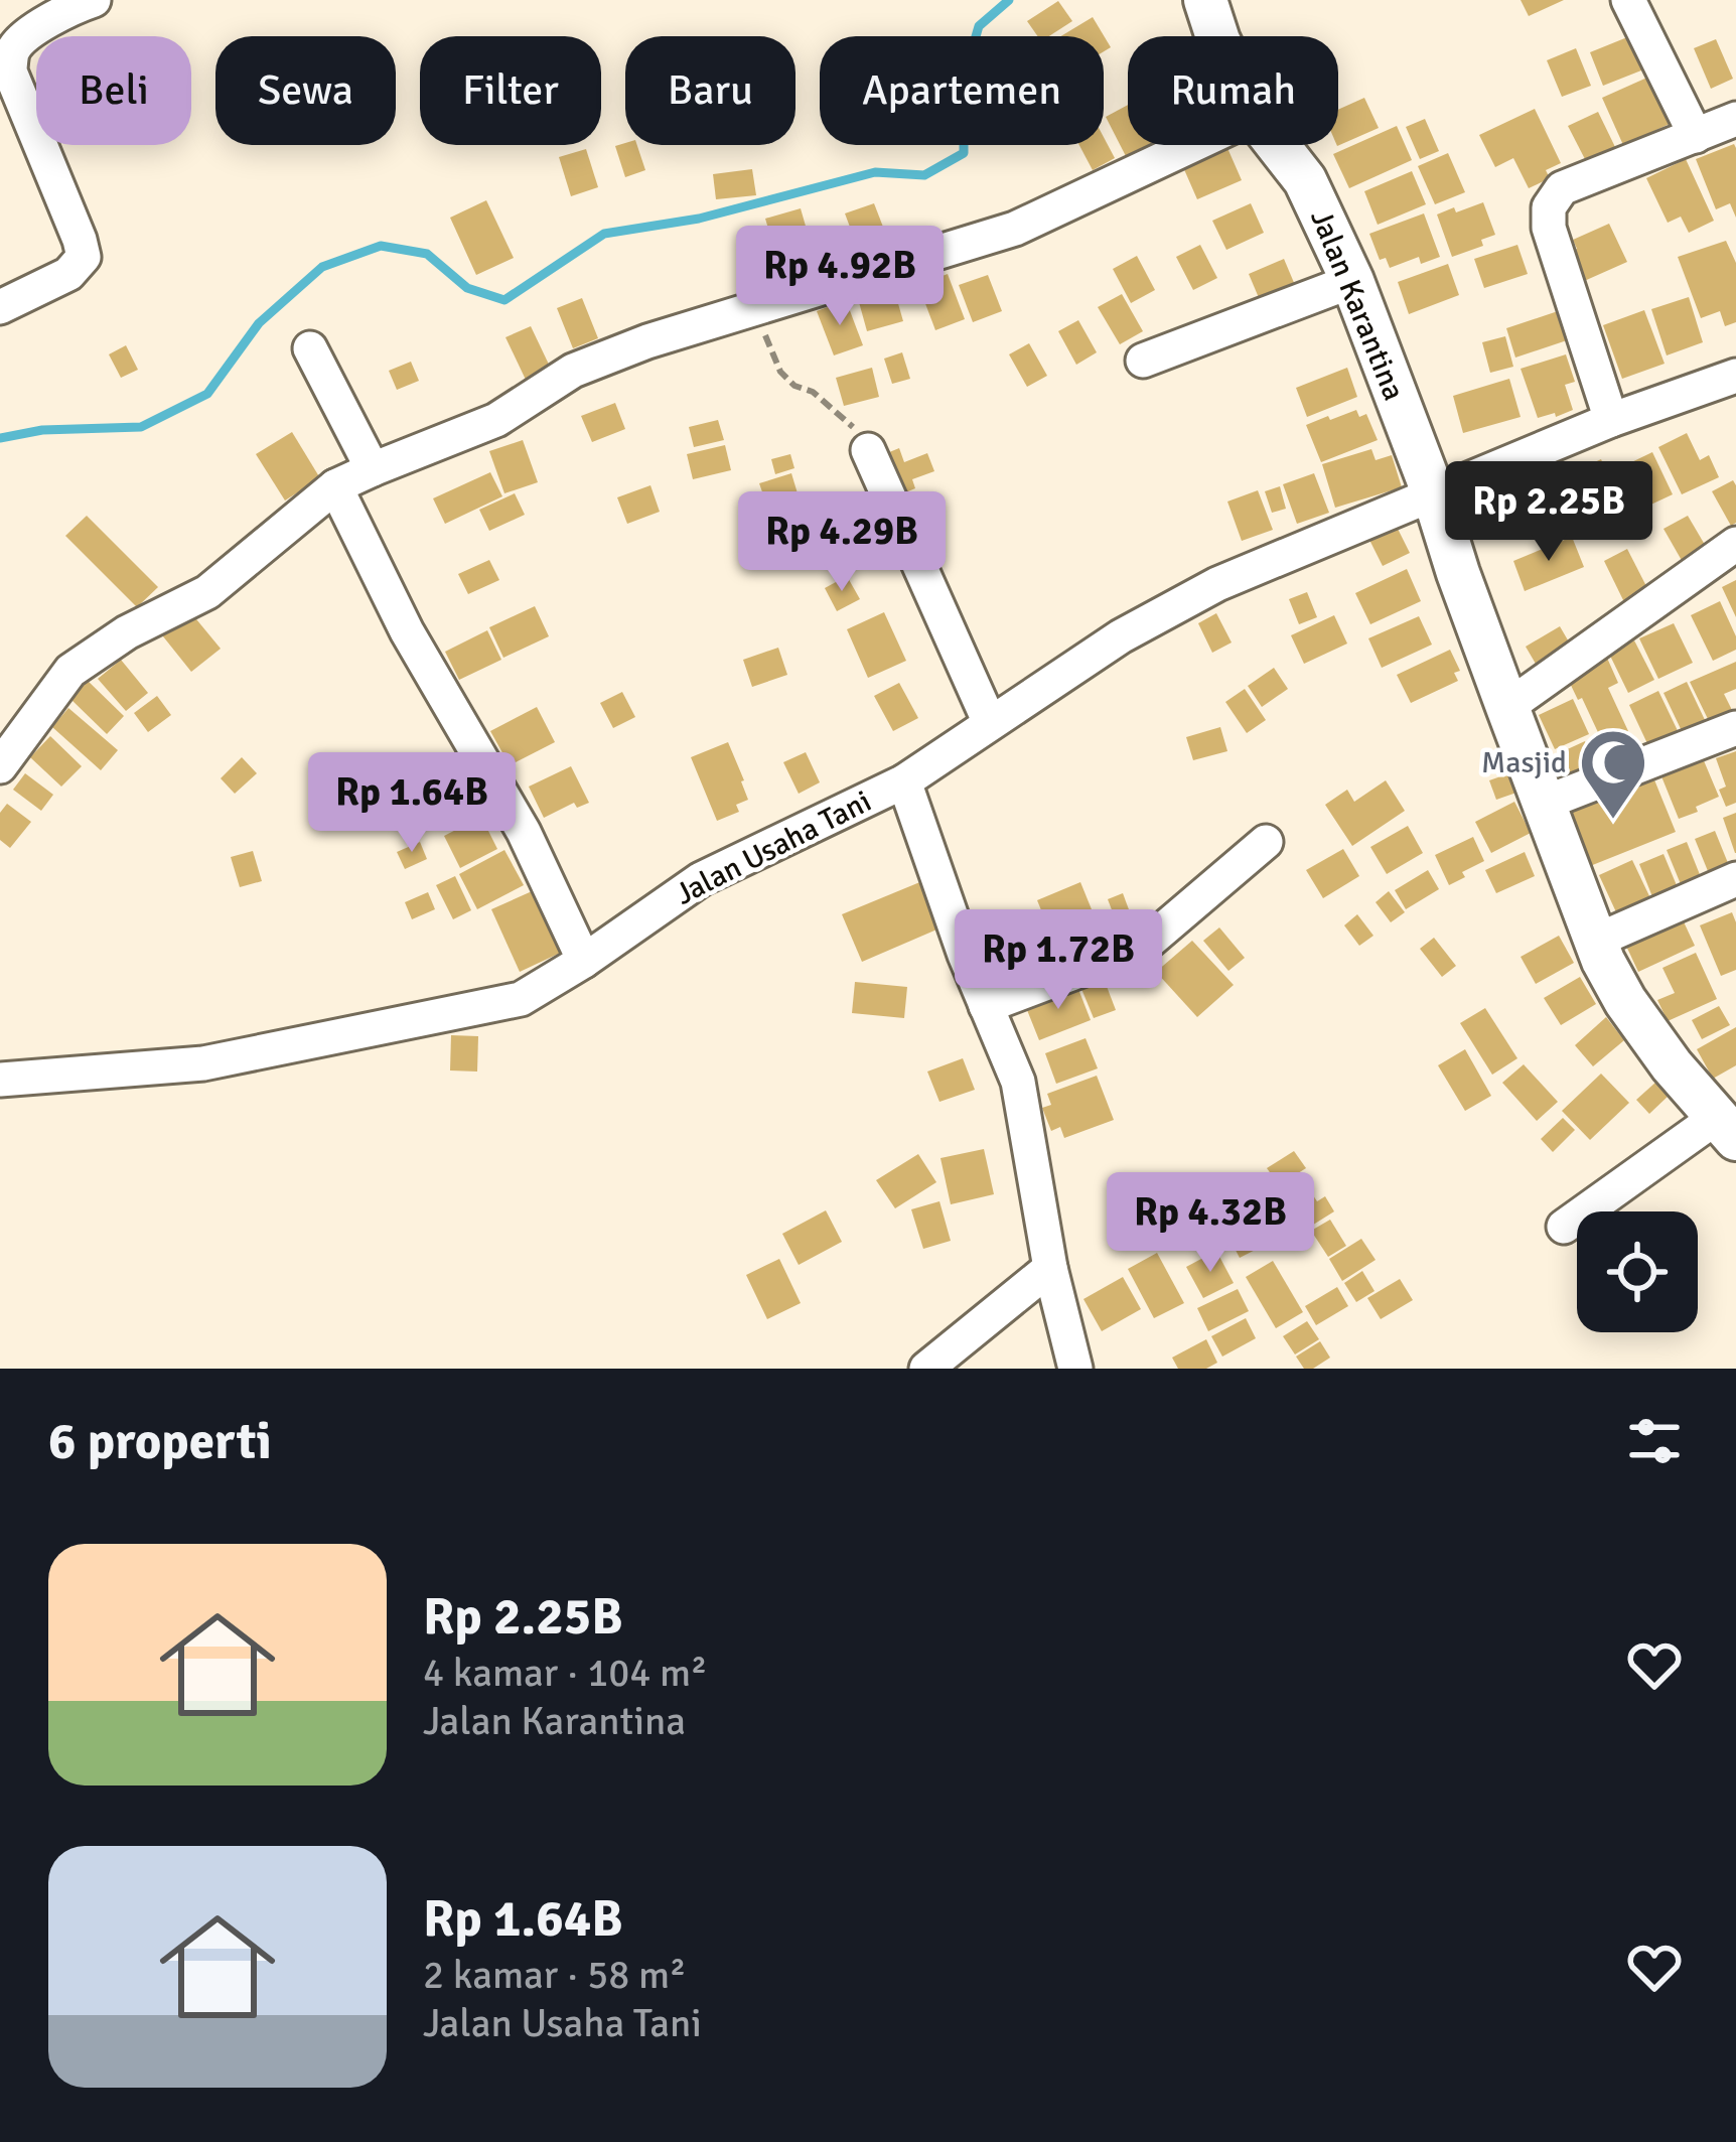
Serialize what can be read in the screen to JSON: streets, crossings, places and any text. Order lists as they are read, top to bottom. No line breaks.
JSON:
{"streets":{"street":["Jalan Karantina","Jalan Usaha Tani"]},"crossings":[["Jalan Karantina","Jalan Usaha Tani"]],"places":{"mosque":["Masjid"]},"page":{"chip":["Beli","Sewa","Filter","Baru","Apartemen","Rumah"],"price":["Rp 4.92B","Rp 2.25B","Rp 4.29B","Rp 1.64B","Rp 1.72B","Rp 4.32B"],"heading":"6 properti","list":[{"name":"Rp 2.25B","note":"4 kamar · 104 m² · Jalan Karantina"},{"name":"Rp 1.64B","note":"2 kamar · 58 m² · Jalan Usaha Tani"}]}}
